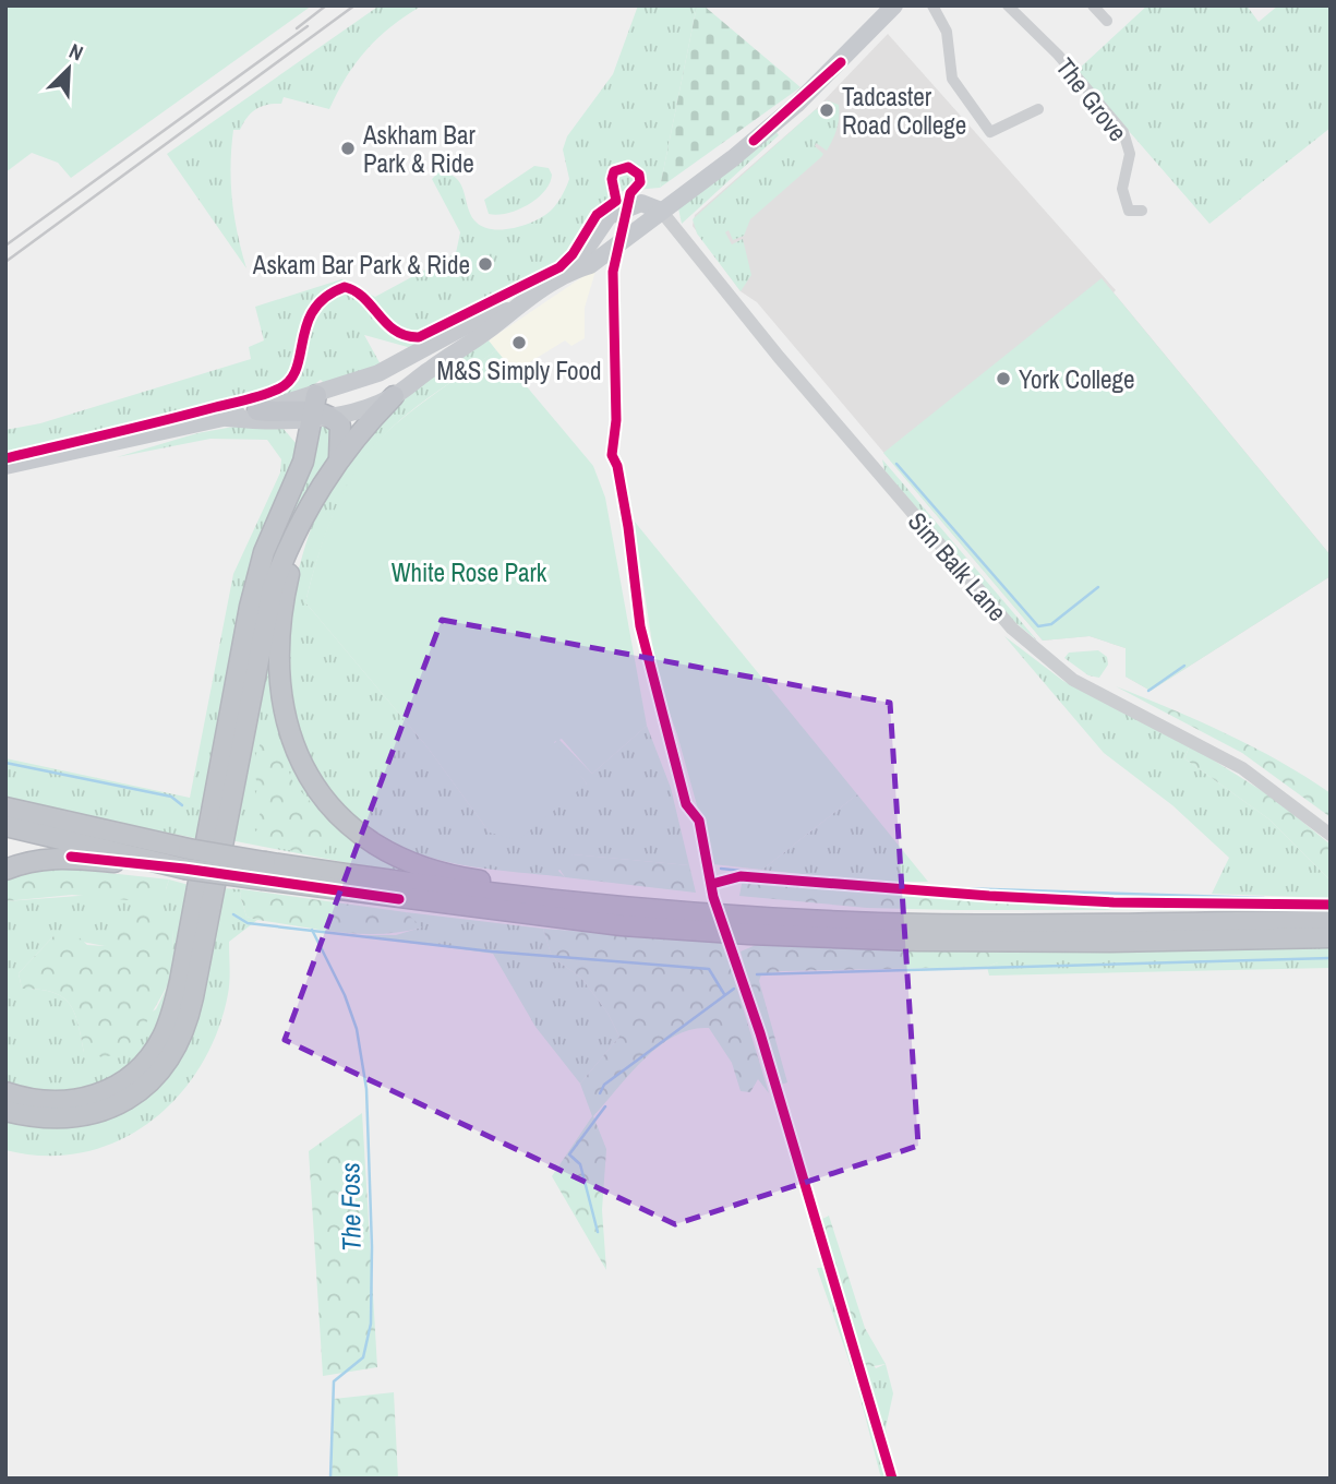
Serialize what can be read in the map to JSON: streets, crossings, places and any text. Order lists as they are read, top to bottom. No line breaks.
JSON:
{"streets":{"street":["The Grove","Sim Balk Lane"]},"water":["The Foss"],"parks":["White Rose Park"],"places":["Tadcaster Road College","Askham Bar Park & Ride","Askam Bar Park & Ride","M&S Simply Food","York College"],"north":"top right"}
